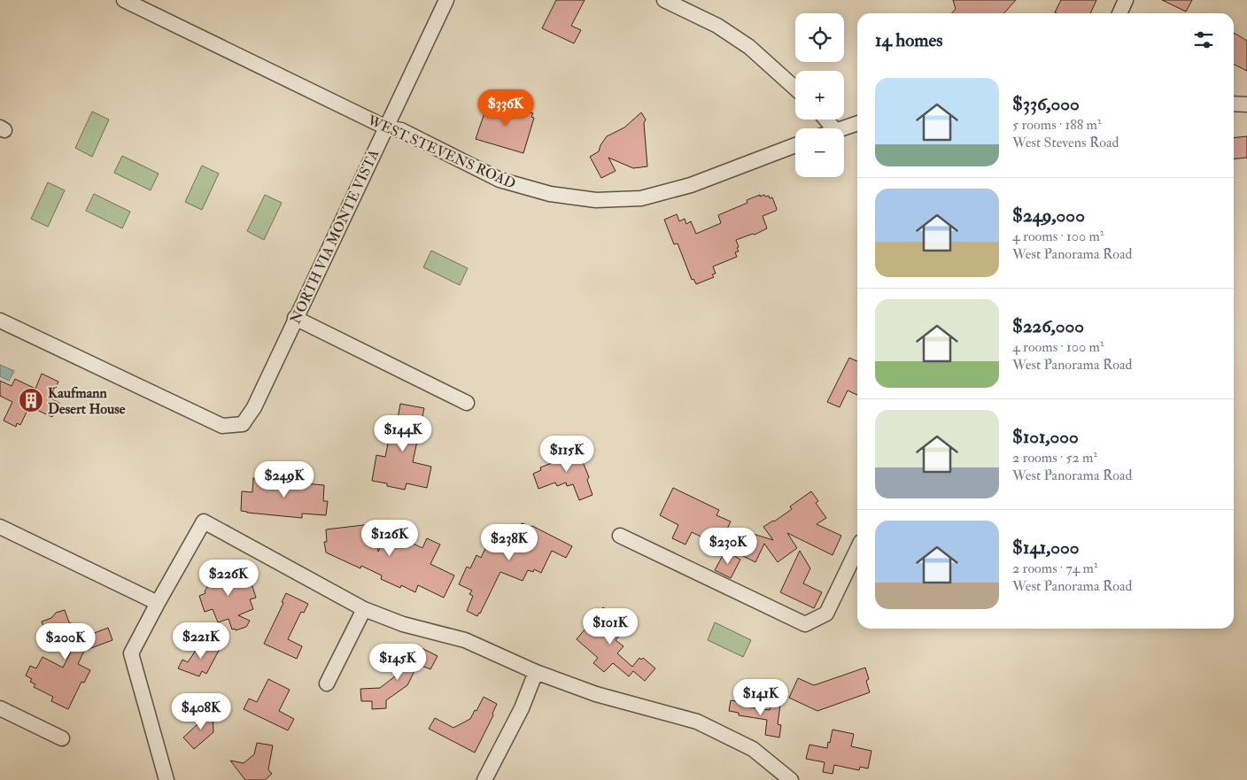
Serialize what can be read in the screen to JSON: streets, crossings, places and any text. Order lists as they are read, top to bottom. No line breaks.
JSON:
{"streets":{"street":["WEST STEVENS ROAD","NORTH VIA MONTE VISTA"]},"crossings":[["WEST STEVENS ROAD","NORTH VIA MONTE VISTA"]],"places":{"building":["Kaufmann Desert House"]},"page":{"map_buttons":["+","−"],"heading":"14 homes","list":[{"name":"$336,000","note":"5 rooms · 188 m² · West Stevens Road"},{"name":"$249,000","note":"4 rooms · 100 m² · West Panorama Road"},{"name":"$226,000","note":"4 rooms · 100 m² · West Panorama Road"},{"name":"$101,000","note":"2 rooms · 52 m² · West Panorama Road"},{"name":"$141,000","note":"2 rooms · 74 m² · West Panorama Road"}],"price":["$336K","$144K","$115K","$249K","$126K","$238K","$230K","$226K","$101K","$221K","$200K","$145K","$141K","$408K"]}}
